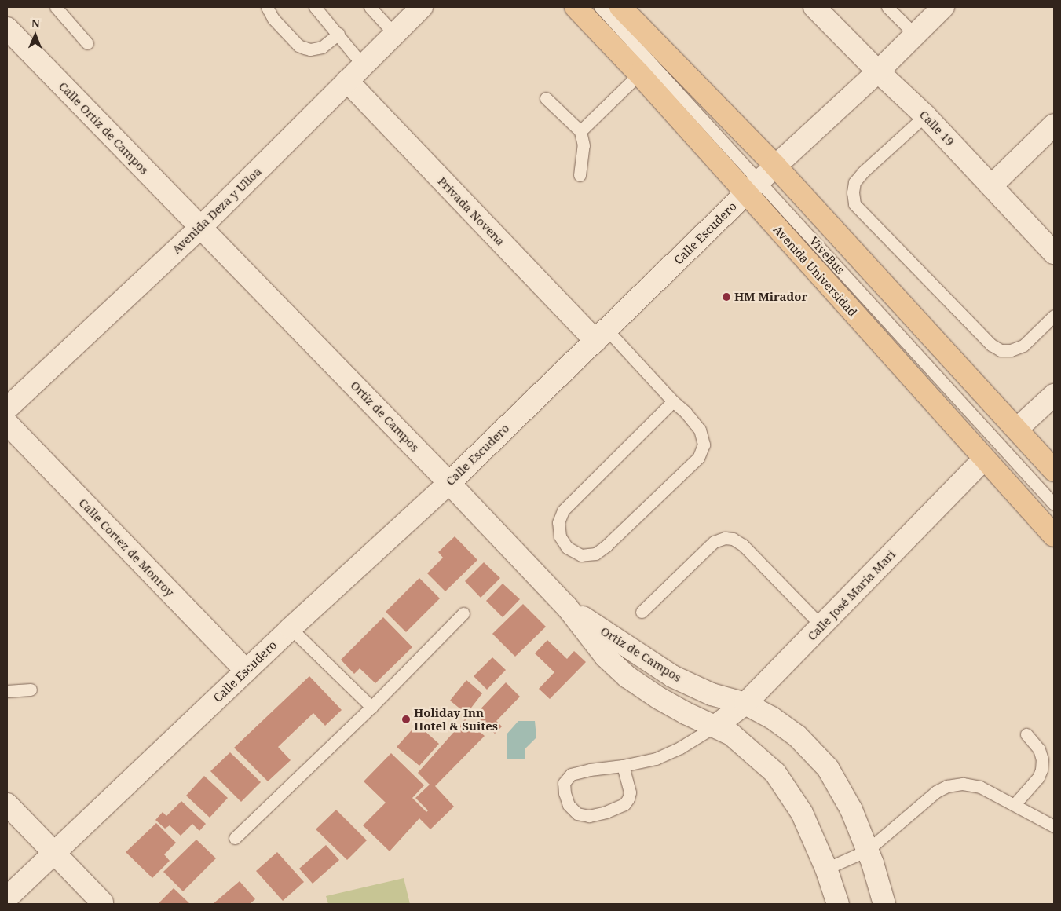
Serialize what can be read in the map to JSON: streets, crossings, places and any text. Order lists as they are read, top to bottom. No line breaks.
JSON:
{"streets":{"main road":["Avenida Universidad"],"street":["Calle Ortiz de Campos","Calle 19","Avenida Deza y Ulloa","Privada Novena","Calle Escudero","Ortiz de Campos","Calle Cortez de Monroy","Calle José María Mari"],"lane":["ViveBus"]},"crossings":[["Calle Ortiz de Campos","Avenida Deza y Ulloa"],["Calle Ortiz de Campos","Ortiz de Campos"],["Calle 19","Calle Escudero"],["Avenida Deza y Ulloa","Privada Novena"],["Avenida Deza y Ulloa","Ortiz de Campos"],["Privada Novena","Calle Escudero"],["Calle Escudero","ViveBus"],["Calle Escudero","Avenida Universidad"],["Calle Escudero","Ortiz de Campos"],["Calle Escudero","Calle Cortez de Monroy"],["ViveBus","Avenida Universidad"],["Avenida Universidad","Calle José María Mari"],["Ortiz de Campos","Calle José María Mari"]],"places":["HM Mirador","Holiday Inn Hotel & Suites"],"north":"top"}
